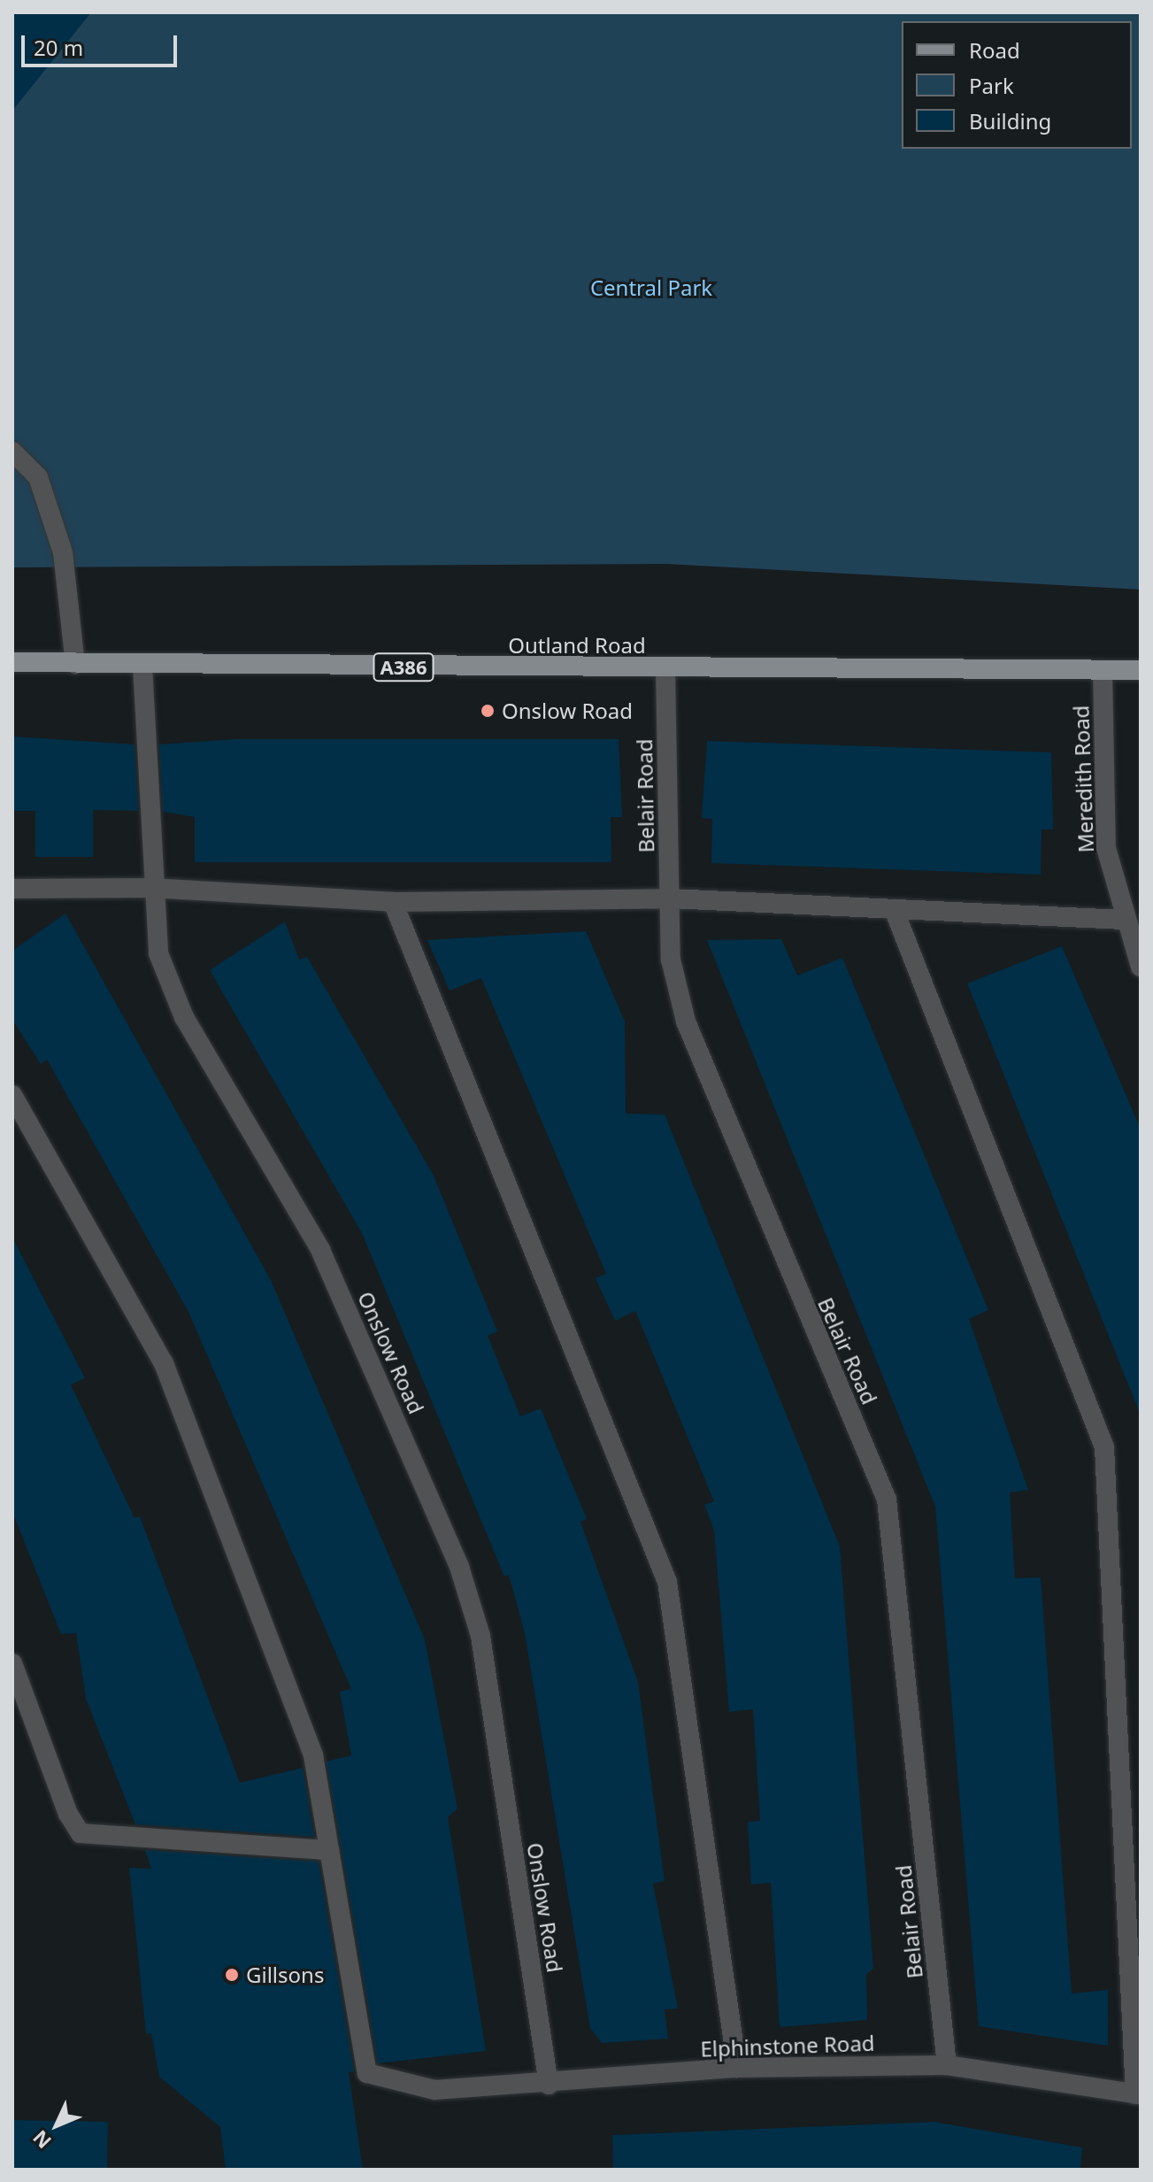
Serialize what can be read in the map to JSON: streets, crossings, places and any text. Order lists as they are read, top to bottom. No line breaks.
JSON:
{"streets":{"main road":["Outland Road","A386"],"street":["Meredith Road","Belair Road","Onslow Road","Elphinstone Road"]},"crossings":[["Outland Road","Meredith Road"],["Outland Road","Belair Road"],["Outland Road","Onslow Road"],["Belair Road","Elphinstone Road"],["Onslow Road","Elphinstone Road"]],"parks":["Central Park"],"places":["Onslow Road","Gillsons"],"legend":["Road","Park","Building"],"scale_bar":"20 m","north":"bottom left"}
